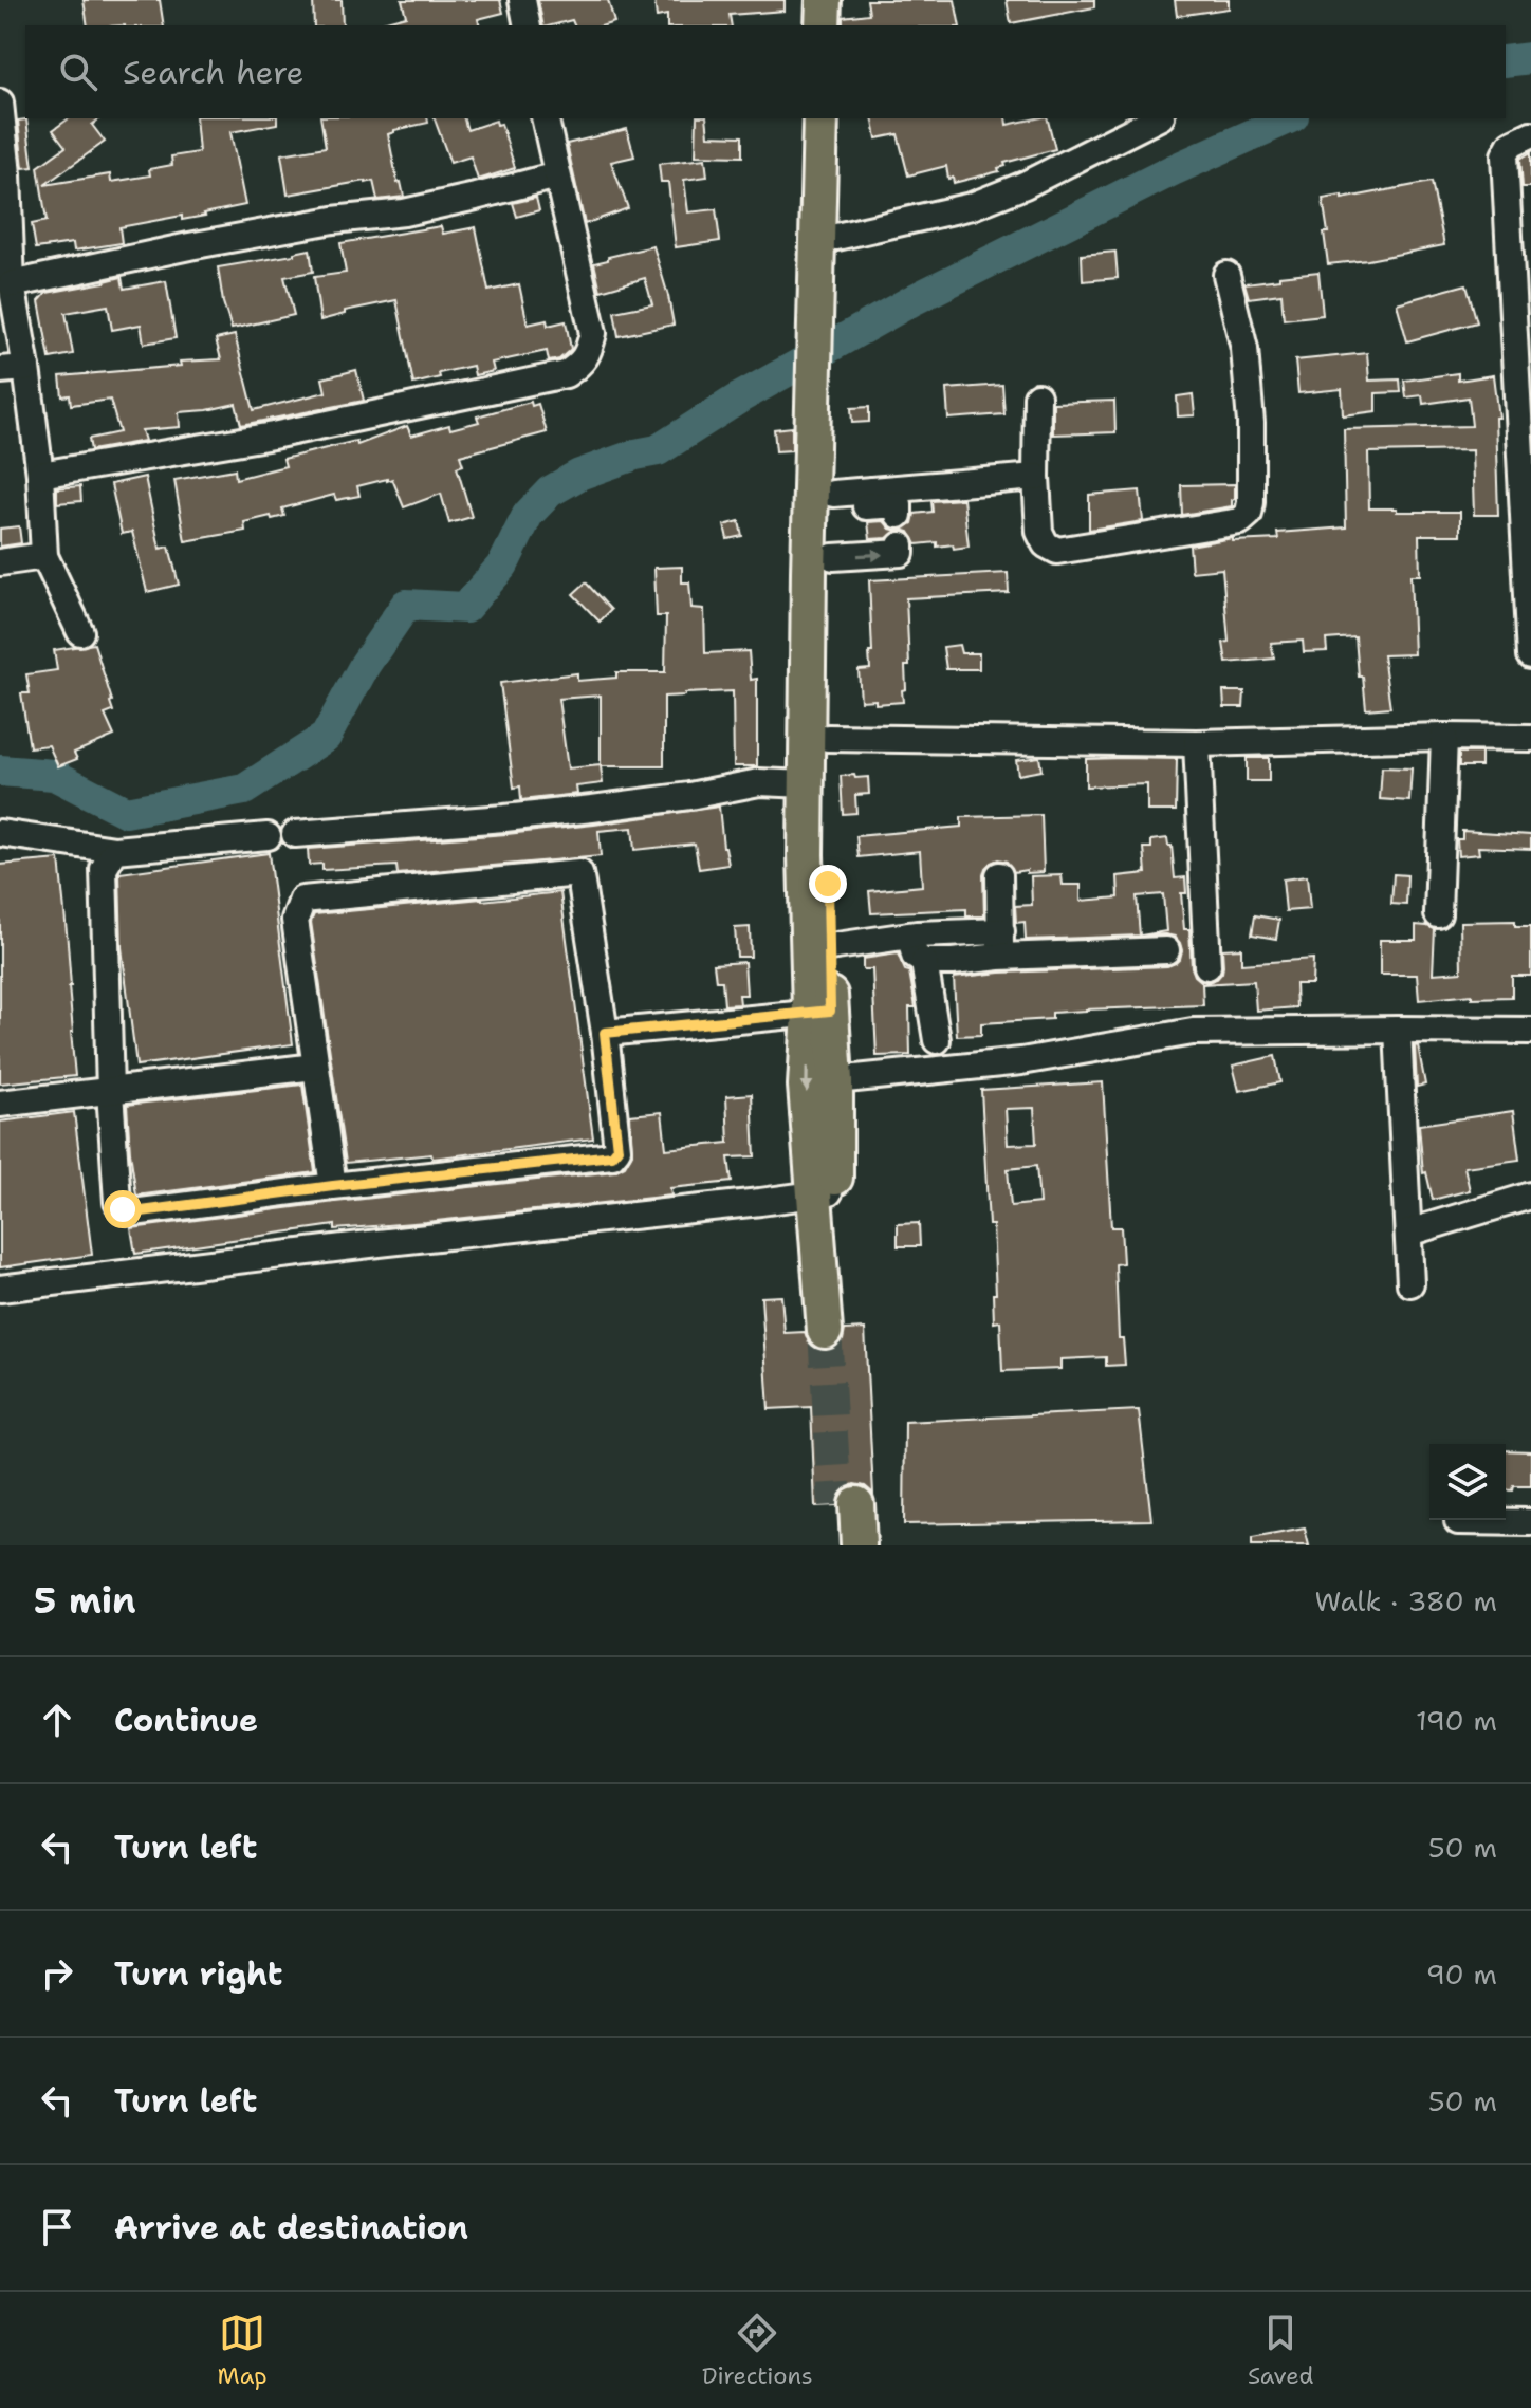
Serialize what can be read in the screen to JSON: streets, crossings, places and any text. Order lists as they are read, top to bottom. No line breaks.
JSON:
{"page":{"search":"Search here","heading":["5 min","Walk · 380 m"],"list":[["Continue","190 m"],["Turn left","50 m"],["Turn right","90 m"],["Turn left","50 m"],"Arrive at destination"],"nav":["Map","Directions","Saved"]}}
